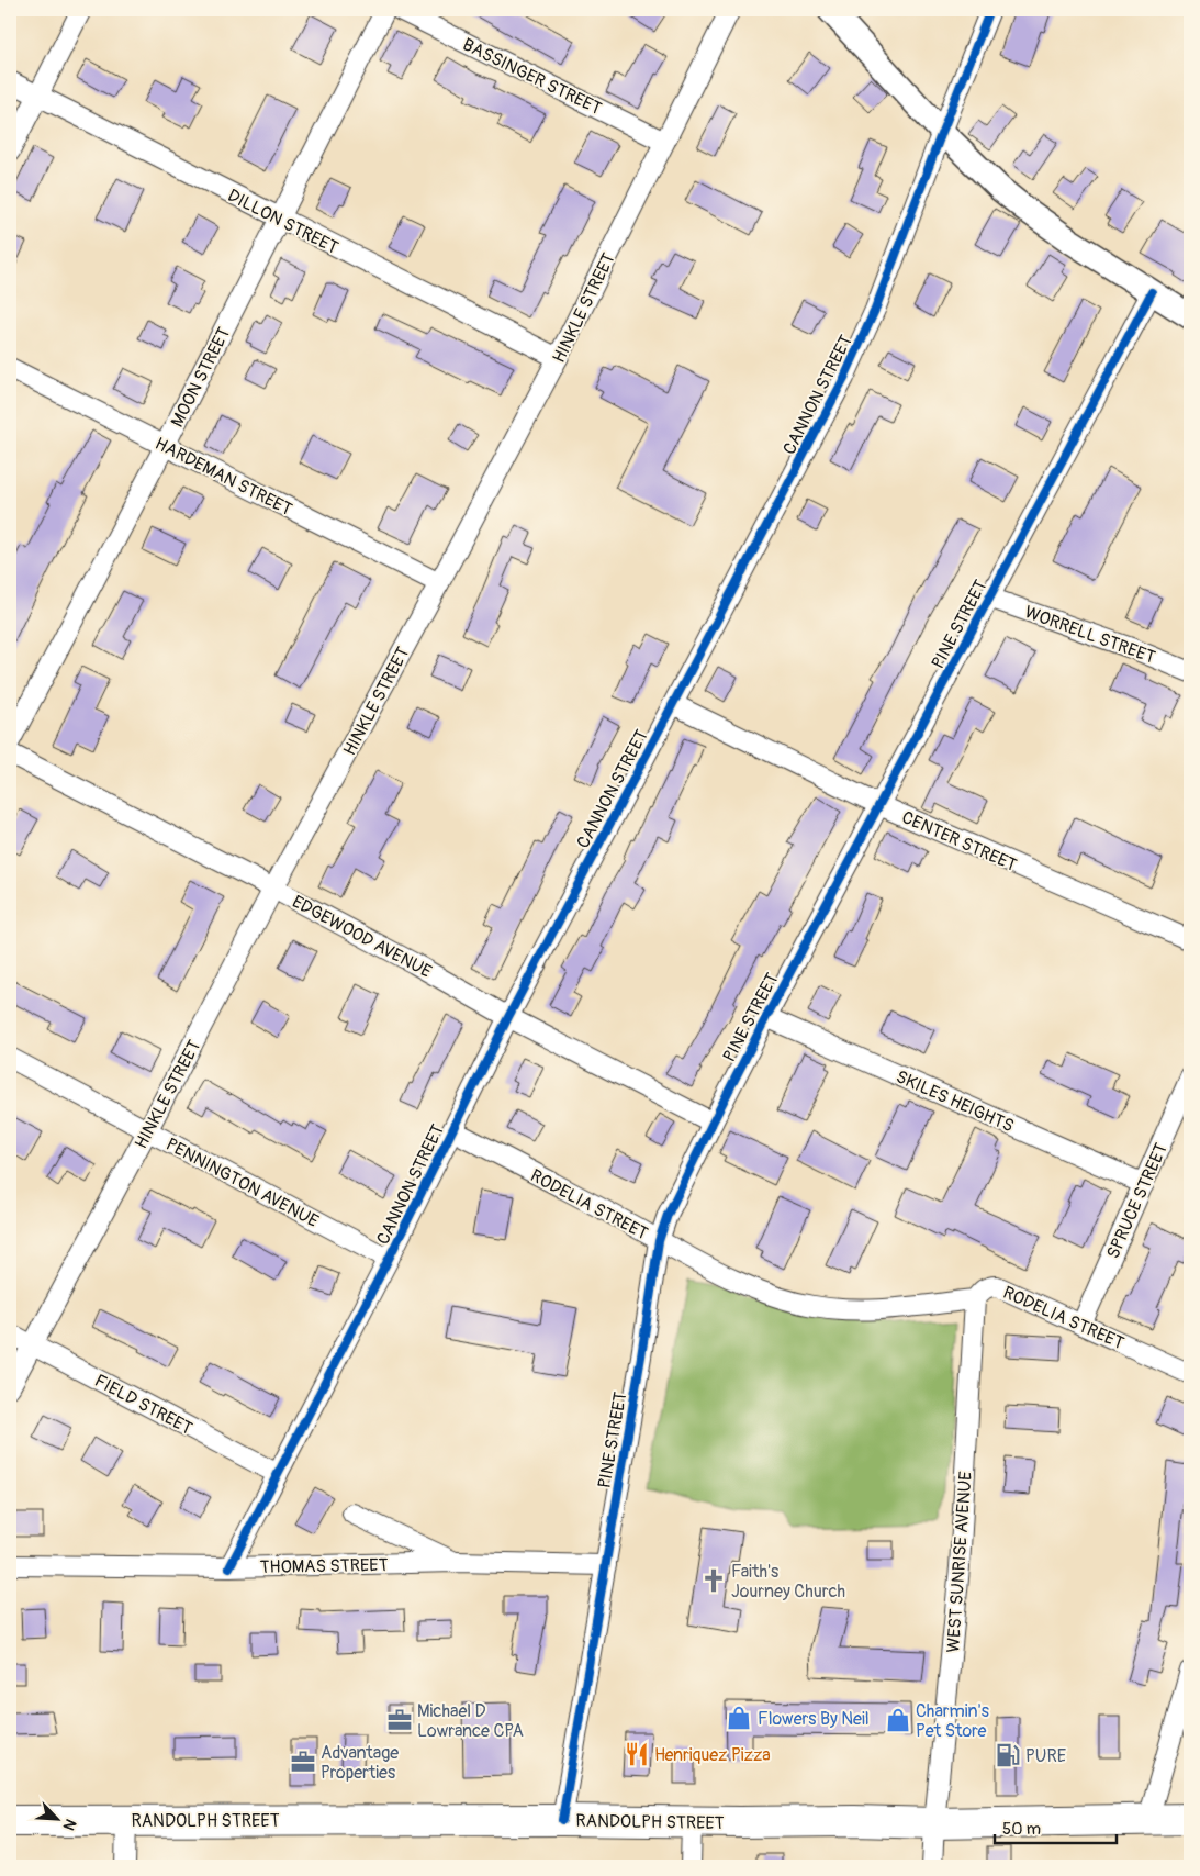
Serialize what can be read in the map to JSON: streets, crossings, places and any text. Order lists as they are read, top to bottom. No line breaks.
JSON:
{"streets":{"main road":["RANDOLPH STREET"],"street":["BASSINGER STREET","DILLON STREET","HINKLE STREET","MOON STREET","CANNON STREET","HARDEMAN STREET","PINE STREET","WORRELL STREET","CENTER STREET","EDGEWOOD AVENUE","SKILES HEIGHTS","PENNINGTON AVENUE","SPRUCE STREET","RODELIA STREET","FIELD STREET","WEST SUNRISE AVENUE","THOMAS STREET"]},"crossings":[["BASSINGER STREET","HINKLE STREET"],["DILLON STREET","HINKLE STREET"],["DILLON STREET","MOON STREET"],["HINKLE STREET","HARDEMAN STREET"],["HINKLE STREET","EDGEWOOD AVENUE"],["HINKLE STREET","PENNINGTON AVENUE"],["HINKLE STREET","FIELD STREET"],["MOON STREET","HARDEMAN STREET"],["CANNON STREET","CENTER STREET"],["CANNON STREET","EDGEWOOD AVENUE"],["CANNON STREET","PENNINGTON AVENUE"],["CANNON STREET","RODELIA STREET"],["CANNON STREET","FIELD STREET"],["CANNON STREET","THOMAS STREET"],["PINE STREET","WORRELL STREET"],["PINE STREET","CENTER STREET"],["PINE STREET","EDGEWOOD AVENUE"],["PINE STREET","SKILES HEIGHTS"],["PINE STREET","RODELIA STREET"],["PINE STREET","THOMAS STREET"],["PINE STREET","RANDOLPH STREET"],["SKILES HEIGHTS","SPRUCE STREET"],["SPRUCE STREET","RODELIA STREET"],["RODELIA STREET","WEST SUNRISE AVENUE"],["WEST SUNRISE AVENUE","RANDOLPH STREET"]],"places":{"church":["Faith's Journey Church"],"shop":["Flowers By Neil","Charmin's Pet Store"],"office":["Michael D Lowrance CPA","Advantage Properties"],"restaurant":["Henriquez Pizza"],"fuel station":["PURE"]},"scale_bar":"50 m","north":"bottom right"}
